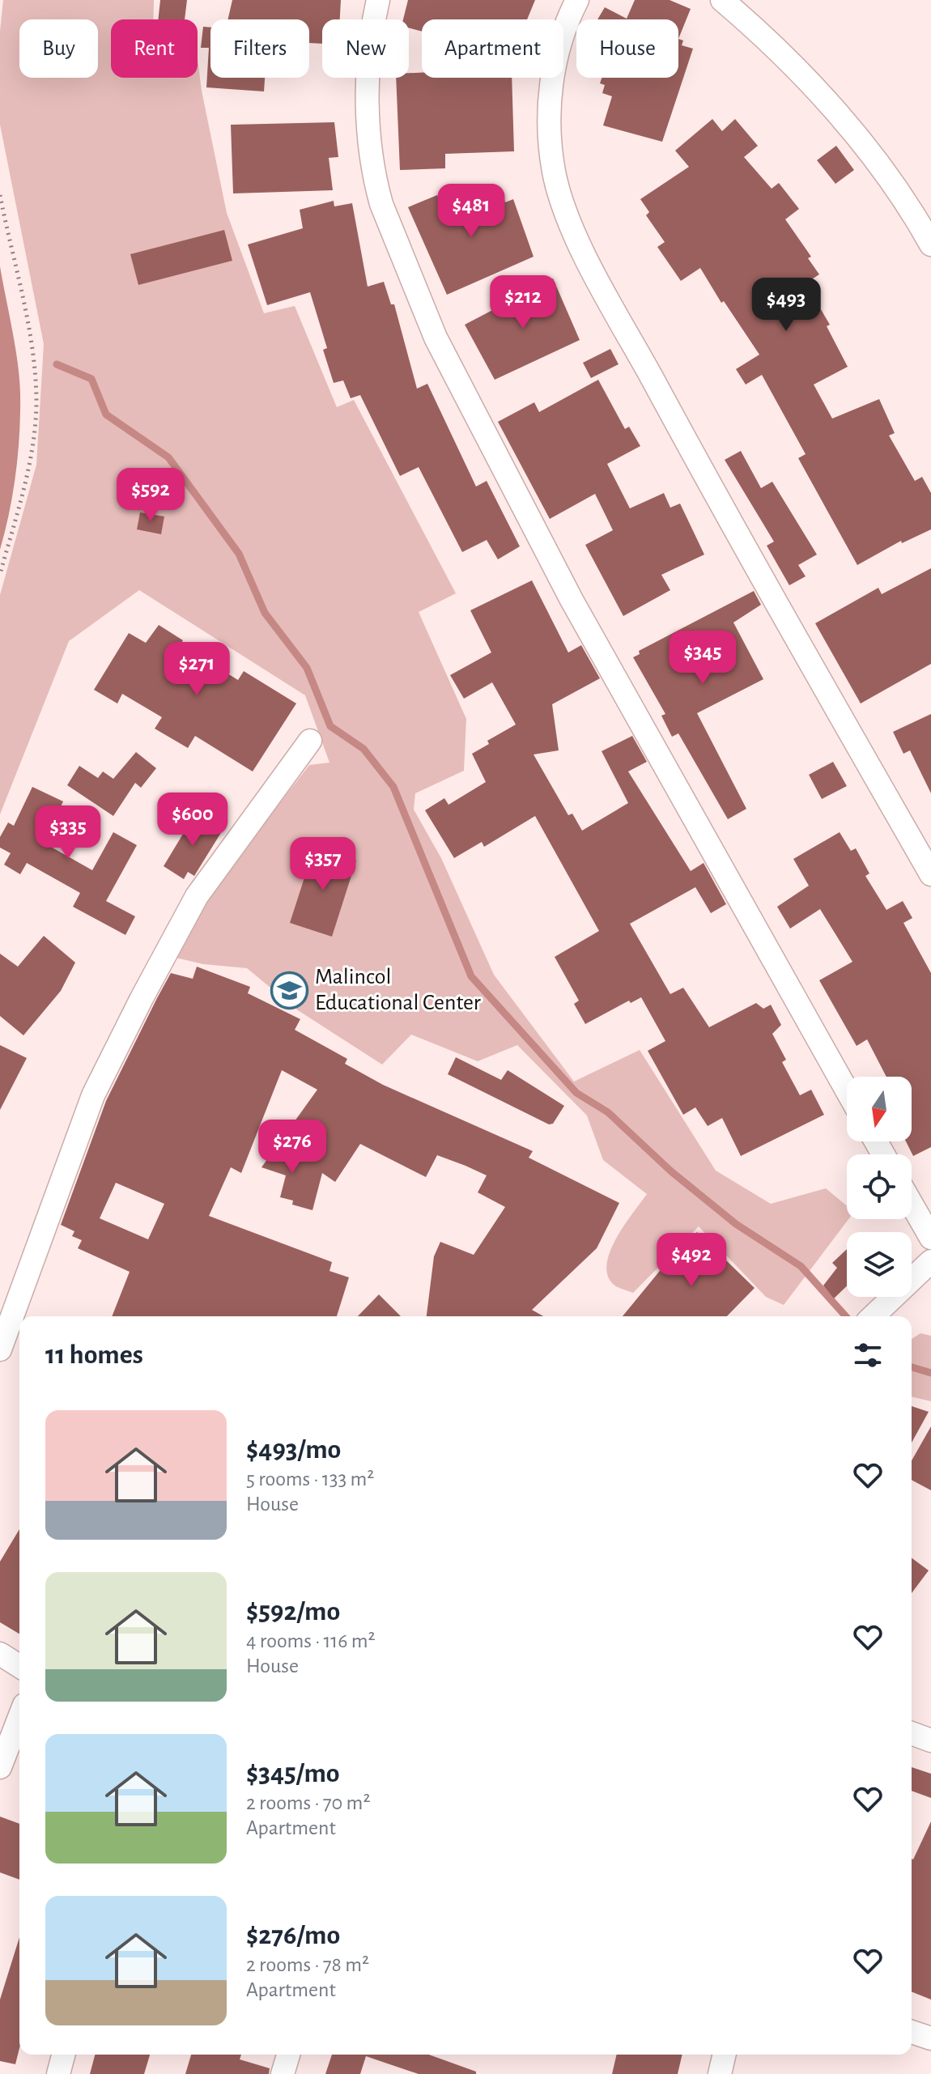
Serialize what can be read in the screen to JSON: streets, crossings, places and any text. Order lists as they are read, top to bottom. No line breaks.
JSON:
{"places":{"school or university":["Malincol Educational Center"]},"north":"bottom","page":{"chip":["Buy","Rent","Filters","New","Apartment","House"],"price":["$481","$212","$493","$592","$345","$271","$600","$335","$357","$276","$492"],"heading":"11 homes","list":[{"name":"$493/mo","note":"5 rooms · 133 m² · House"},{"name":"$592/mo","note":"4 rooms · 116 m² · House"},{"name":"$345/mo","note":"2 rooms · 70 m² · Apartment"},{"name":"$276/mo","note":"2 rooms · 78 m² · Apartment"}]}}
